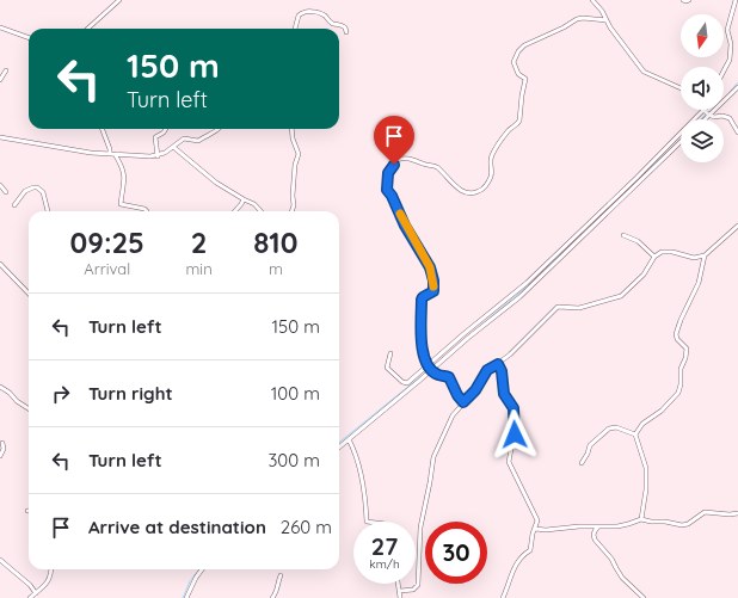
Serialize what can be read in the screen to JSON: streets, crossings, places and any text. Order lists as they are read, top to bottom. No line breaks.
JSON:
{"north":"bottom","page":{"turn":["150 m","Turn left"],"eta":["09:25","Arrival","2","min","810","m"],"list":[{"name":"Turn left","value":"150 m"},{"name":"Turn right","value":"100 m"},{"name":"Turn left","value":"300 m"},{"name":"Arrive at destination","value":"260 m"}],"speed":"27 km/h","limit":"30"}}
